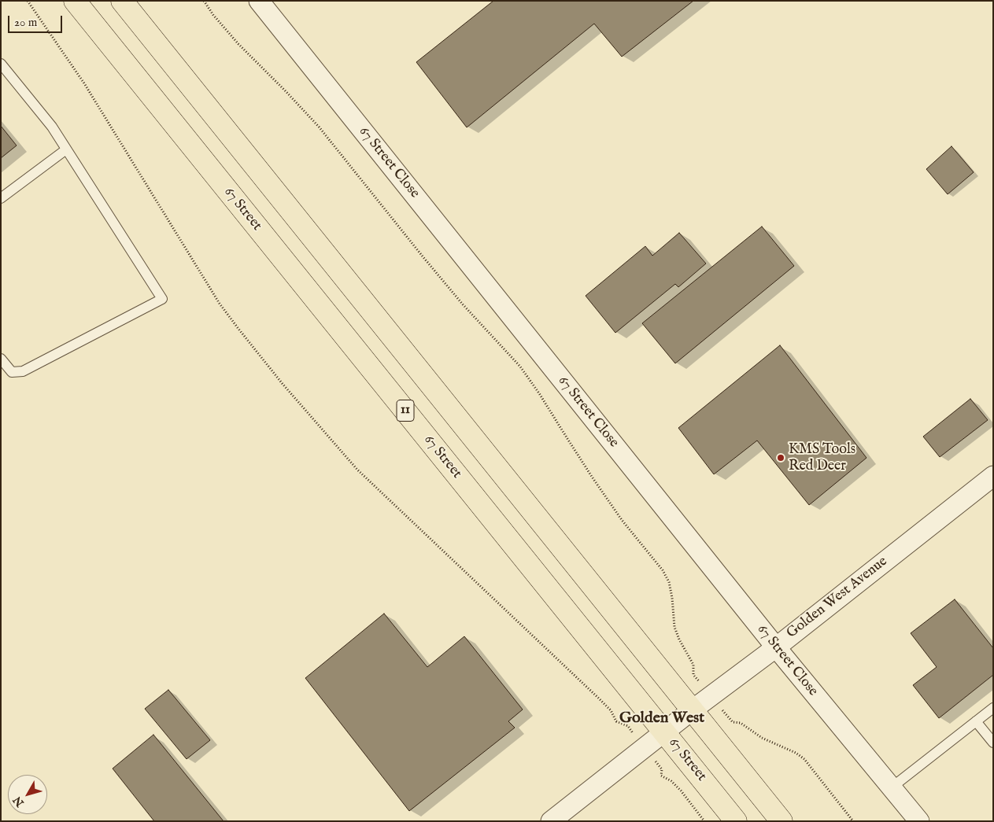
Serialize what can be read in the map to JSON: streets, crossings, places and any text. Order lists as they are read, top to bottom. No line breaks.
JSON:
{"streets":{"main road":["67 Street","11"],"street":["67 Street Close","Golden West Avenue"]},"crossings":[["67 Street Close","Golden West Avenue"],["67 Street","Golden West Avenue"]],"districts":["Golden West"],"places":["KMS Tools Red Deer"],"scale_bar":"20 m","north":"bottom left"}
